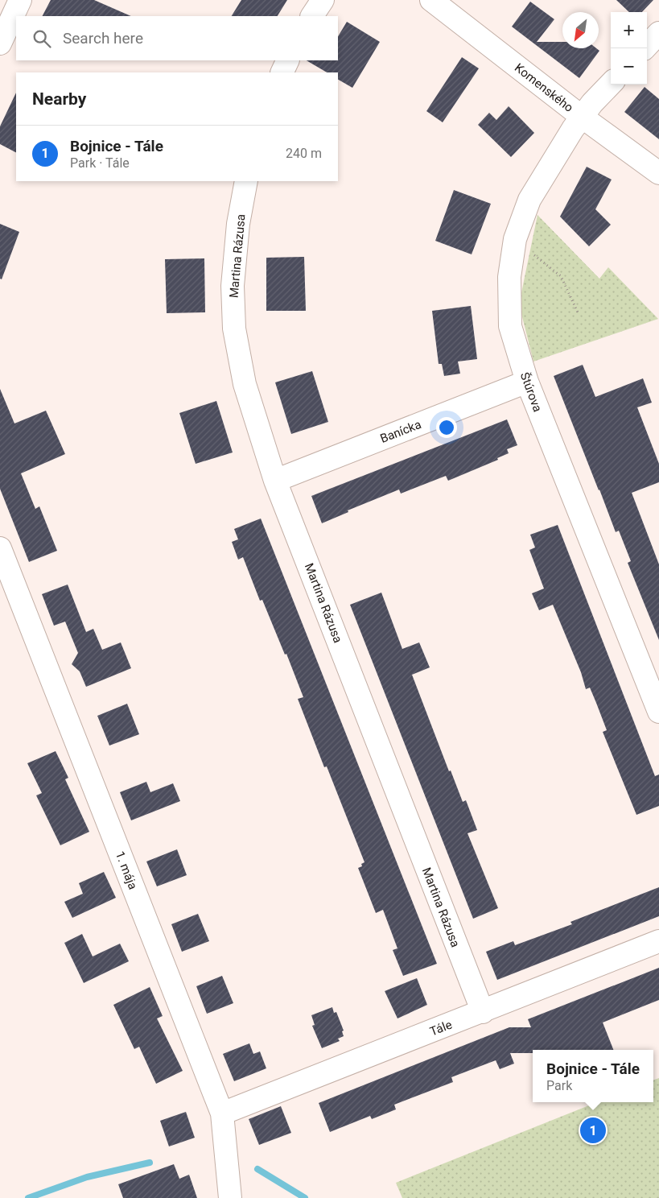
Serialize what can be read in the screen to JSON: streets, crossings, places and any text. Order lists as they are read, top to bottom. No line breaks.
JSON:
{"streets":{"street":["Komenského","Martina Rázusa","Štúrova","Banícka","1. mája","Tále"]},"crossings":[["Komenského","Štúrova"],["Martina Rázusa","Banícka"],["Martina Rázusa","Tále"],["Štúrova","Banícka"],["1. mája","Tále"]],"north":"bottom left","page":{"map_buttons":["+","−"],"search":"Search here","heading":"Nearby","list":[{"mark":"1","name":"Bojnice - Tále","note":"Park · Tále","value":"240 m"}],"popup":["Bojnice - Tále","Park"],"pins":"1"}}
